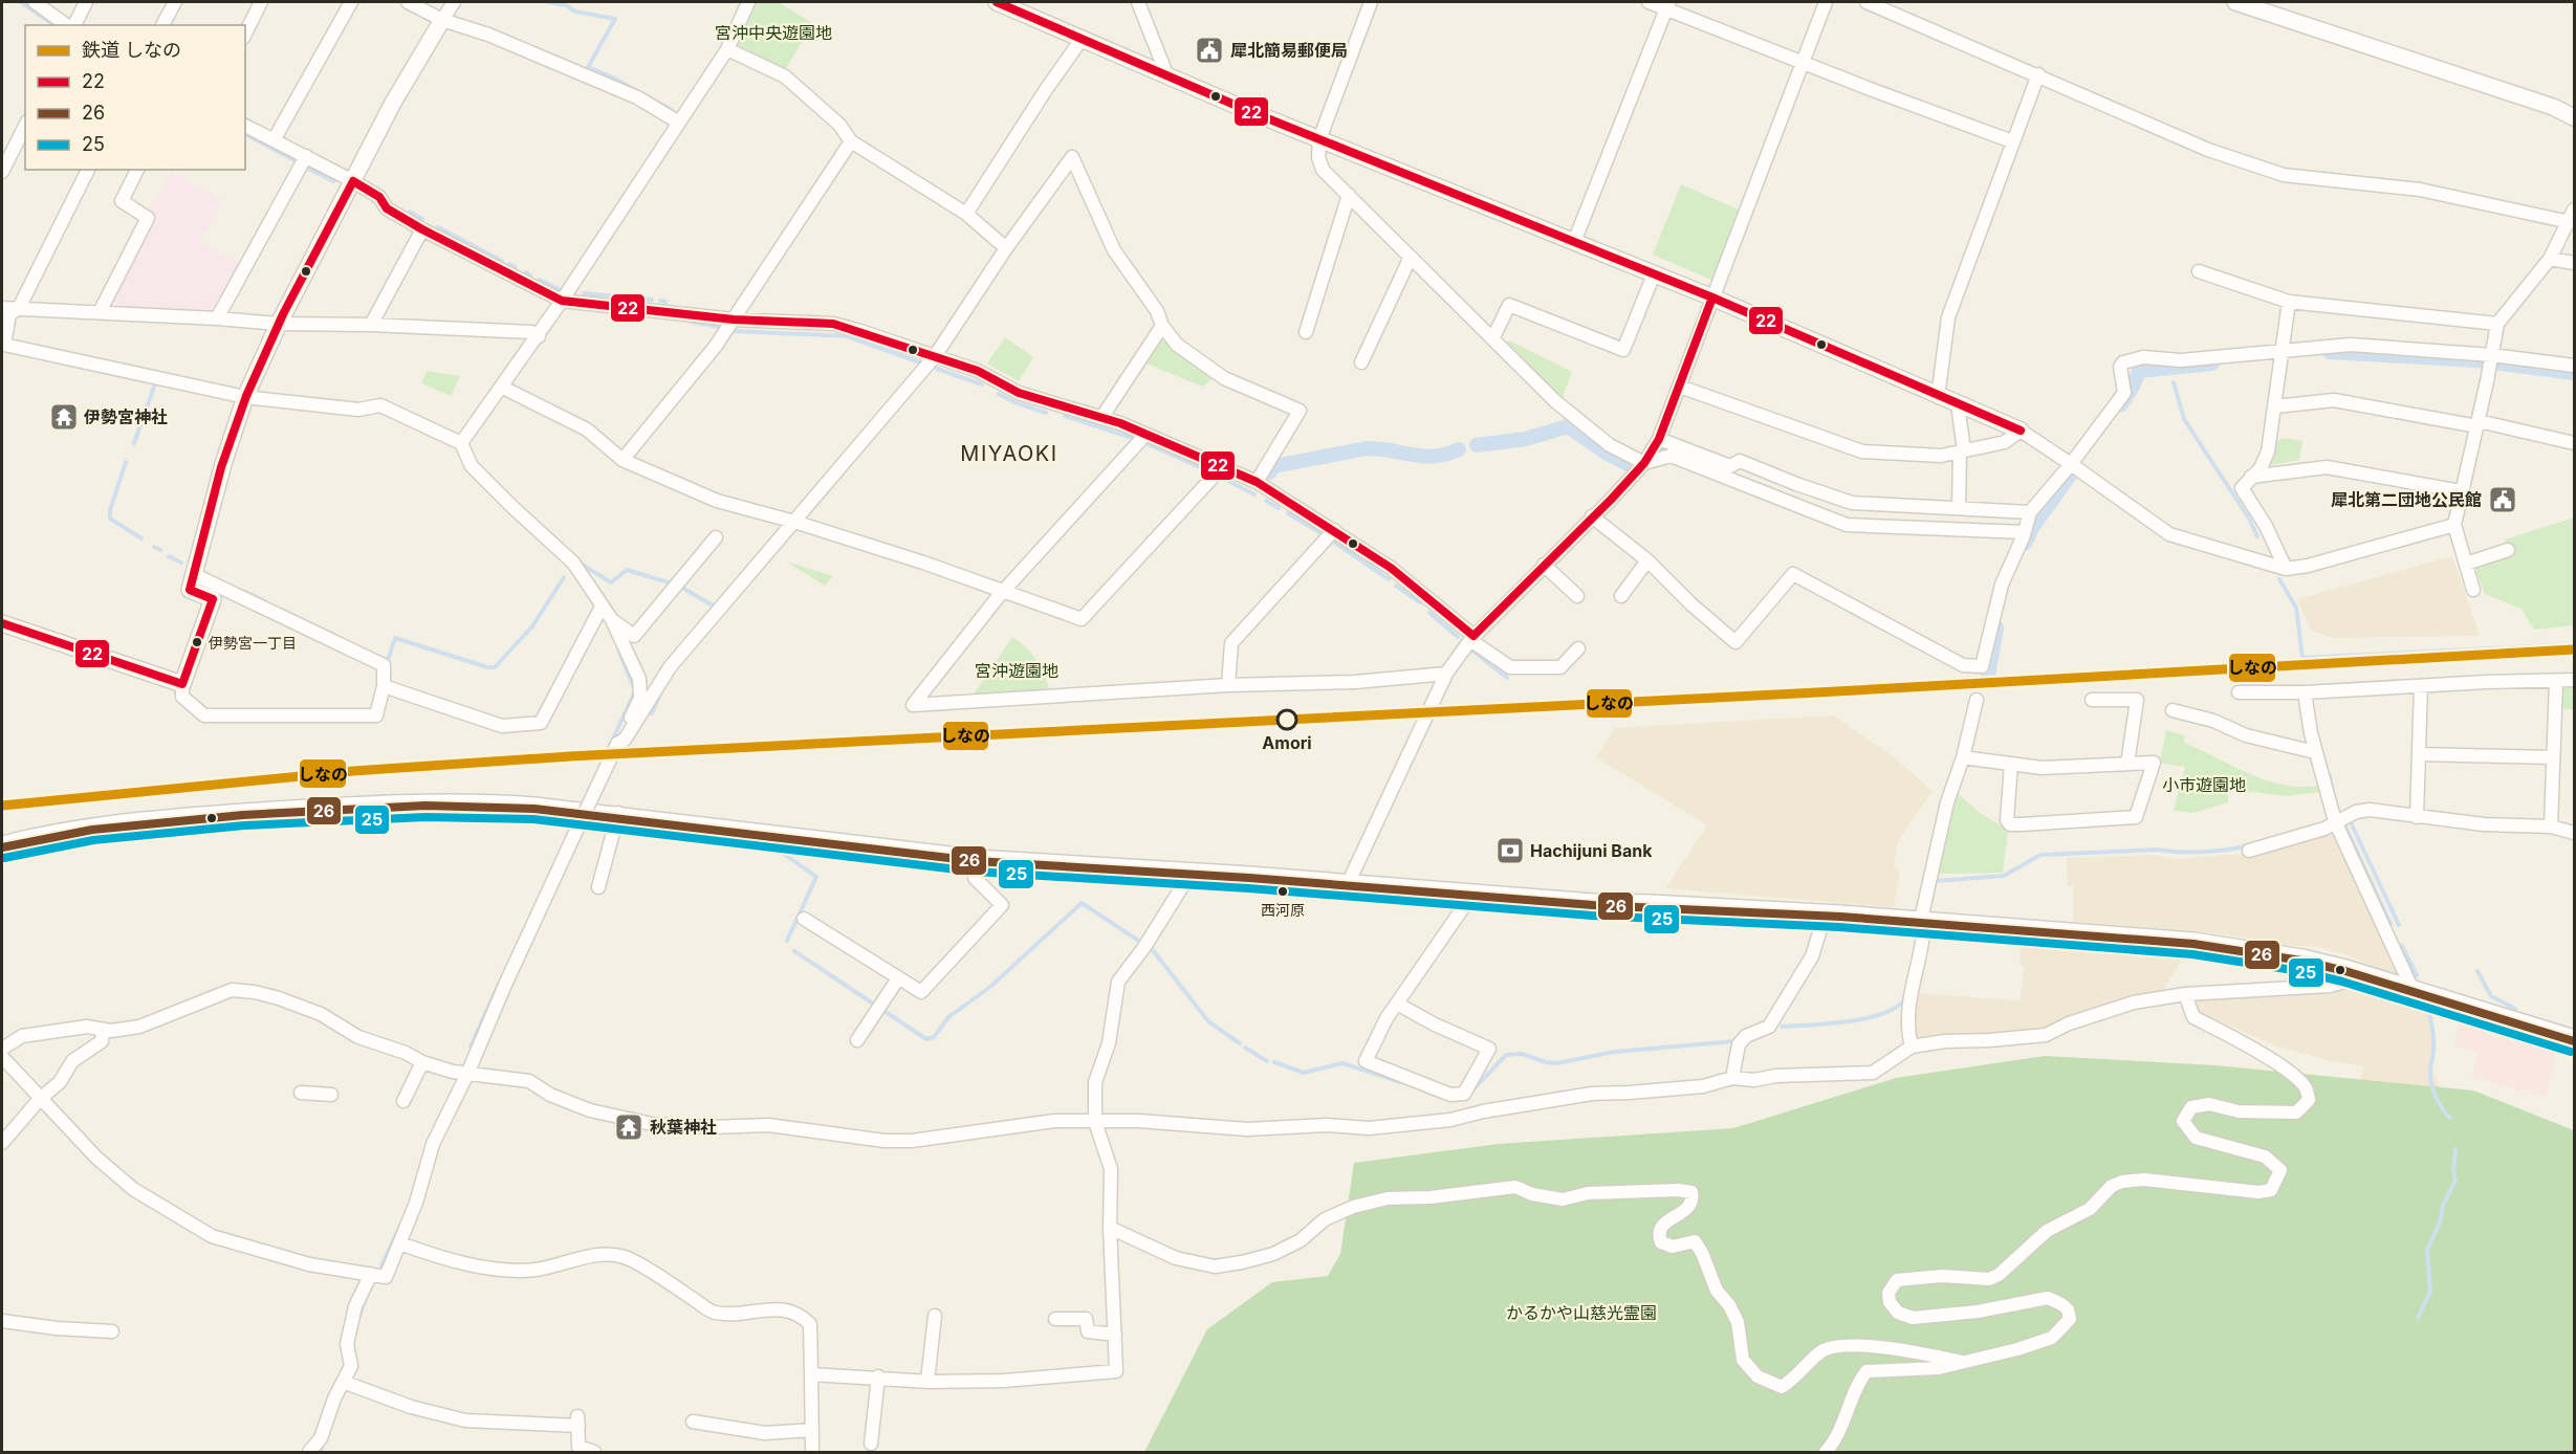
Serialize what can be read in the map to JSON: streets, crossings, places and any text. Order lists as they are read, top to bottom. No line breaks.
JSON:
{"districts":["MIYAOKI"],"parks":["宮沖中央遊園地","宮沖遊園地","小市遊園地","かるかや山慈光霊園"],"places":{"public building":["犀北簡易郵便局","犀北第二団地公民館"],"temple":["伊勢宮神社","秋葉神社"],"other":["伊勢宮一丁目","Amori","西河原"],"bank":["Hachijuni Bank"]},"lines":["transit line 22","rail line しなの","transit line 26","transit line 25"],"legend":["鉄道 しなの","22","26","25"]}
